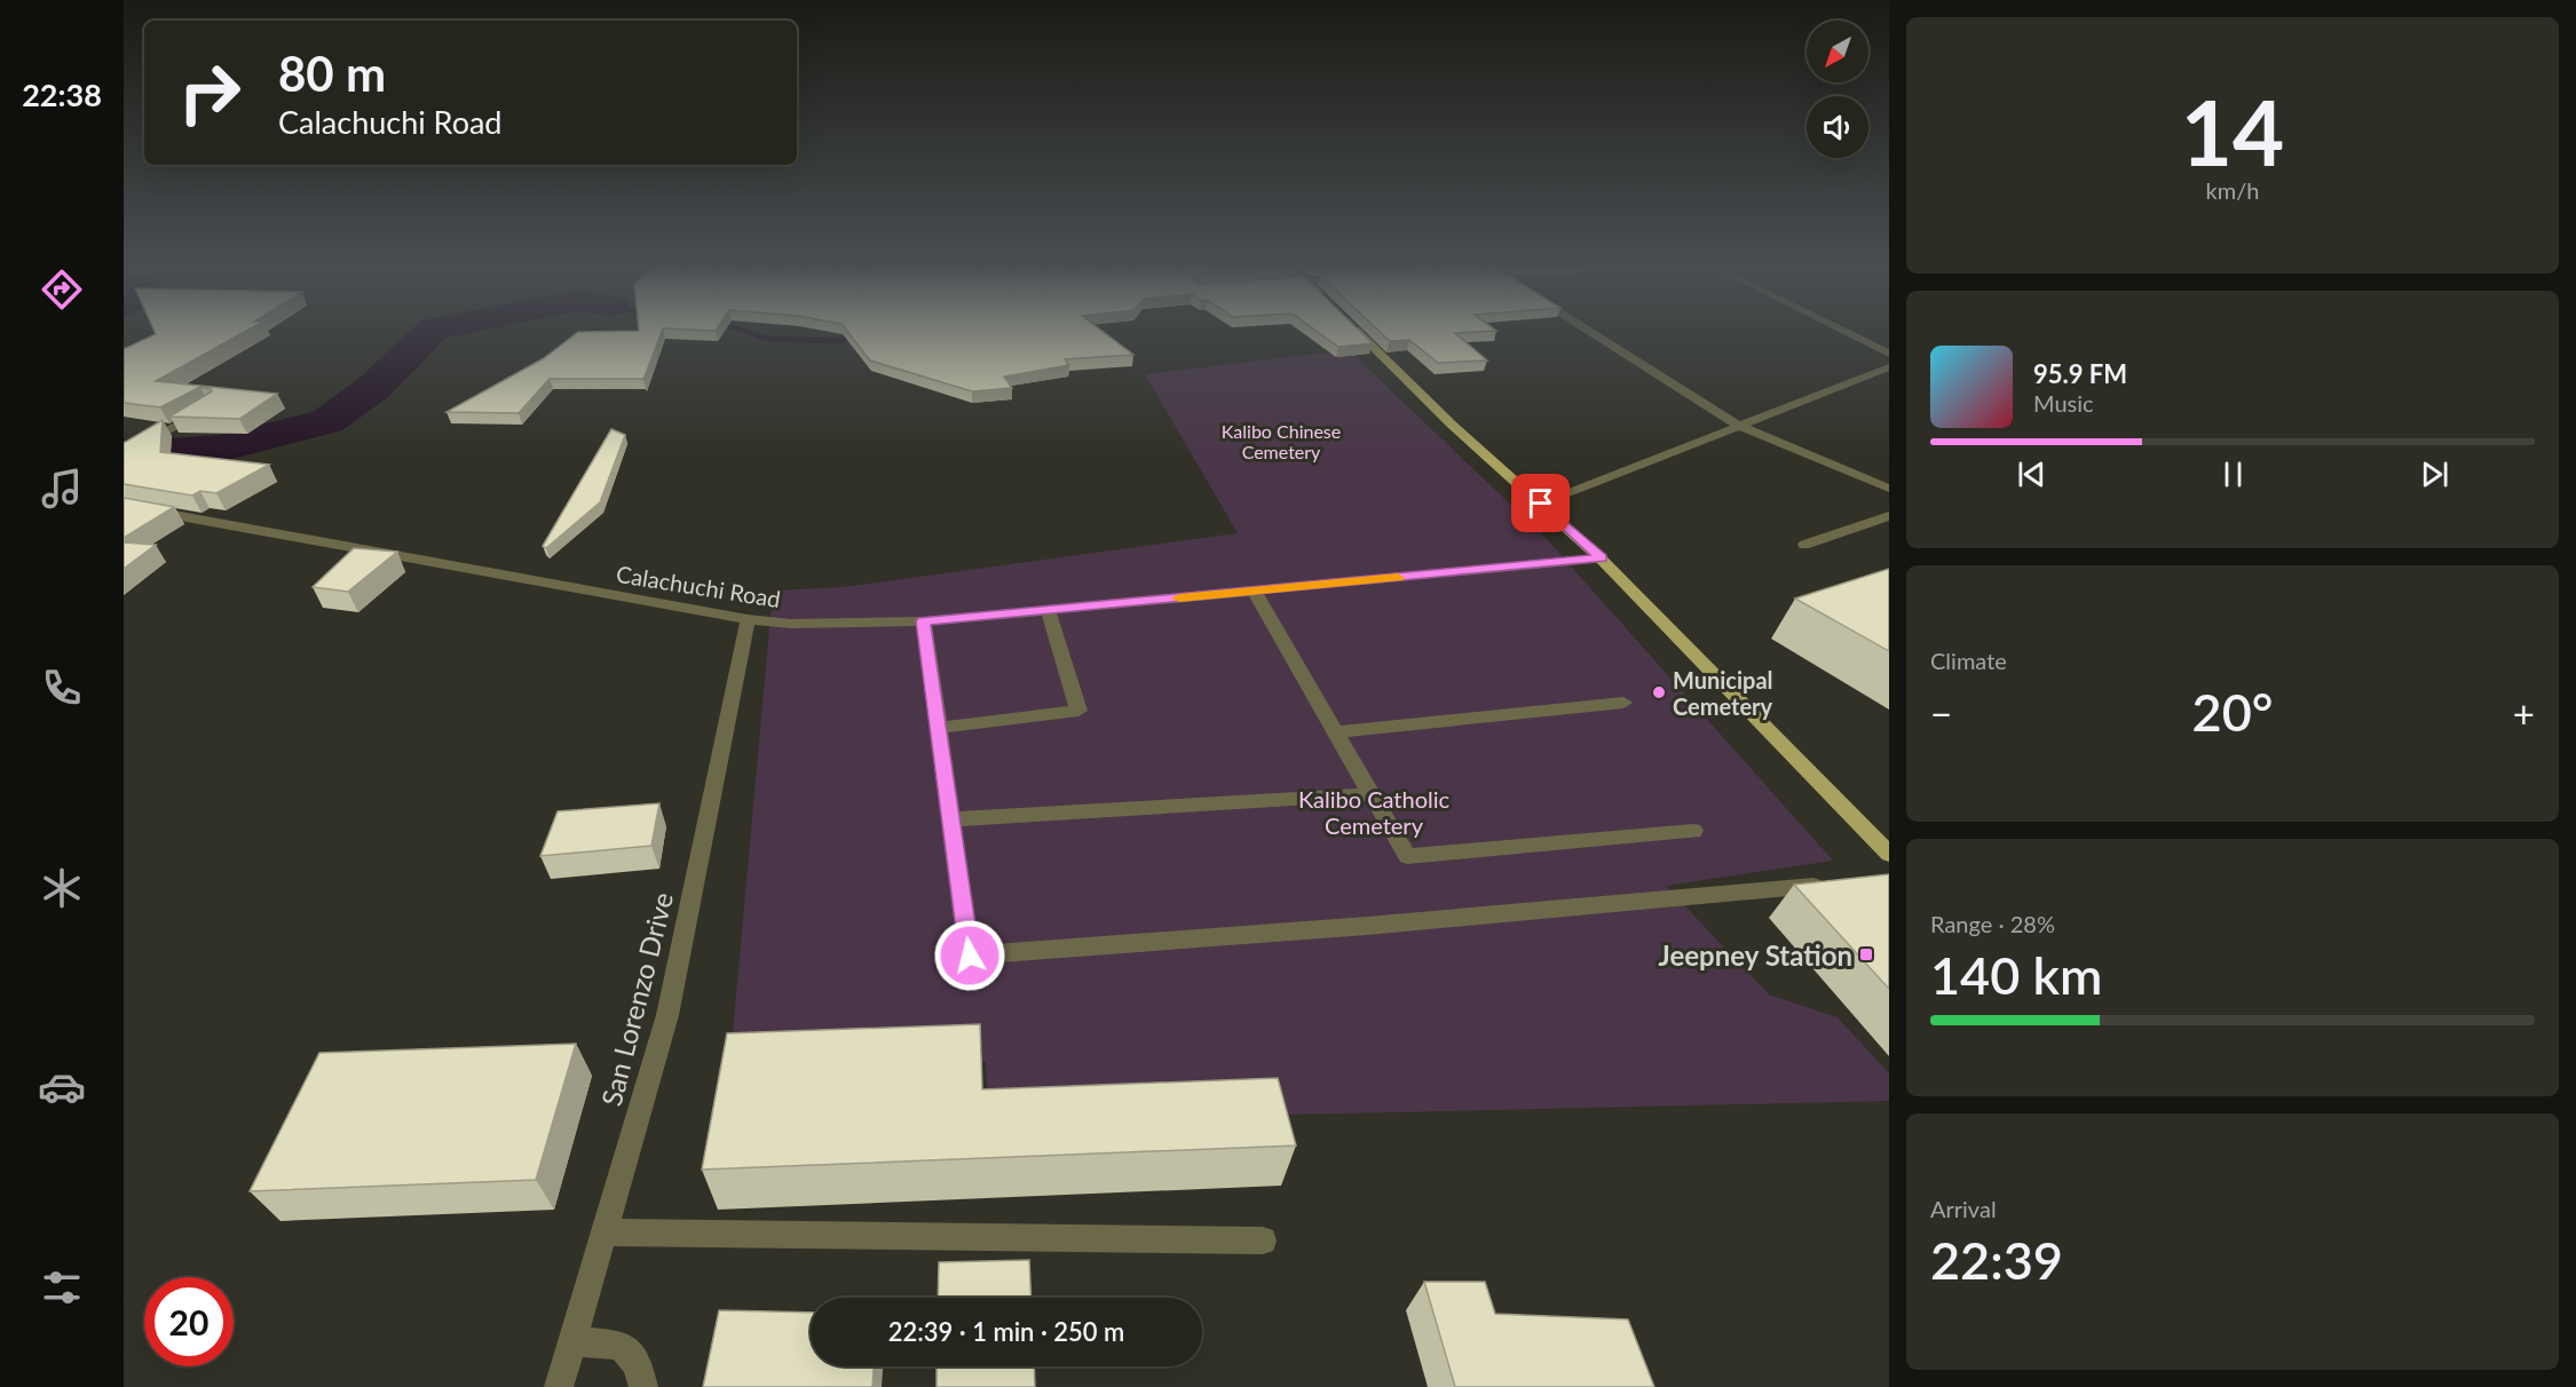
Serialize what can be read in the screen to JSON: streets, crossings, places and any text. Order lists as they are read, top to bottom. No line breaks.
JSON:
{"streets":{"street":["Calachuchi Road","San Lorenzo Drive"]},"crossings":[["Calachuchi Road","San Lorenzo Drive"]],"parks":["Kalibo Chinese Cemetery","Kalibo Catholic Cemetery"],"places":{"other":["Municipal Cemetery"],"transit":["Jeepney Station"]},"north":"bottom left","page":{"tabs":"22:38","tile":[["14","km/h"],"Climate",["Range · 28%","140 km"],["Arrival","22:39"]],"turn":["80 m","Calachuchi Road"],"song":["95.9 FM","Music"],"heat":["−","20°","+"],"limit":"20","trip":"22:39 · 1 min · 250 m"}}
